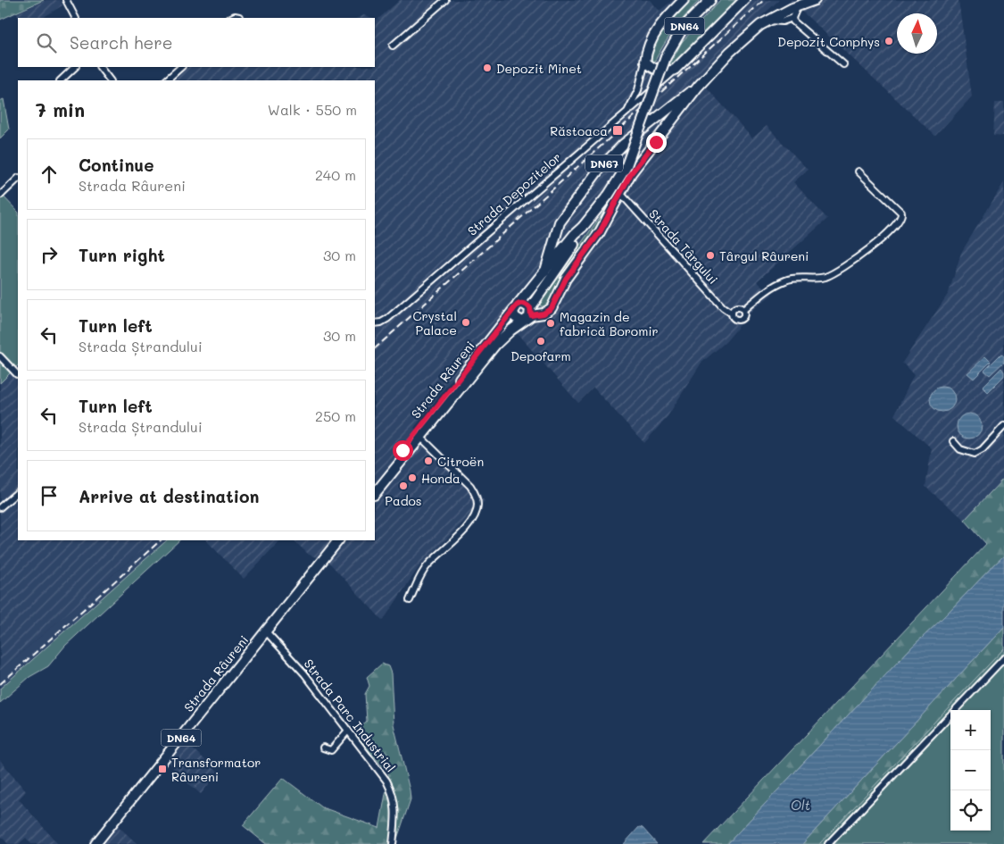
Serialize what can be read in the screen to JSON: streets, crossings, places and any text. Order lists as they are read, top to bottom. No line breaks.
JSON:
{"streets":{"main road":["DN64","DN67","Strada Râureni"],"street":["Strada Depozitelor","Strada Târgului","Strada Parc Industrial"]},"crossings":[["DN64","DN67"],["DN64","Strada Râureni"],["DN67","Strada Târgului"],["DN67","Strada Râureni"],["Strada Râureni","Strada Parc Industrial"]],"water":["Olt"],"places":{"other":["Depozit Conphys","Depozit Minet","Târgul Râureni","Crystal Palace","Magazin de fabrică Boromir","Depofarm","Citroën","Honda","Pados"],"transit":["Răstoaca","Transformator Râureni"]},"north":"top","page":{"search":"Search here","heading":["7 min","Walk · 550 m"],"list":[["Continue","Strada Râureni","240 m"],["Turn right","30 m"],["Turn left","Strada Ștrandului","30 m"],["Turn left","Strada Ștrandului","250 m"],"Arrive at destination"],"map_buttons":["+","−"]}}
